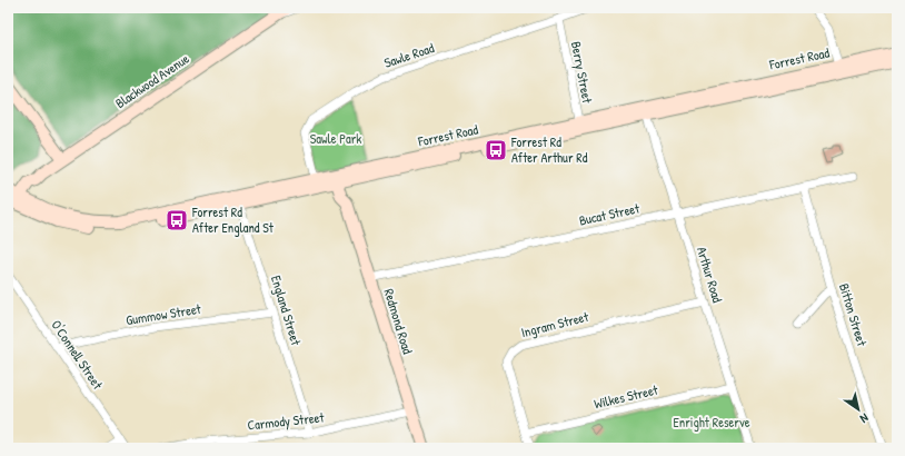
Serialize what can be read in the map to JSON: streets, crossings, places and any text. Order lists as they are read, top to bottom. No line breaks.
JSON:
{"streets":{"main road":["Forrest Road","Blackwood Avenue","Redmond Road"],"street":["Sawle Road","Berry Street","Bucat Street","Arthur Road","England Street","Gummow Street","Bitton Street","Ingram Street","O'Connell Street","Wilkes Street","Carmody Street"]},"crossings":[["Sawle Road","Forrest Road"],["Sawle Road","Berry Street"],["Forrest Road","Berry Street"],["Forrest Road","Blackwood Avenue"],["Forrest Road","Arthur Road"],["Forrest Road","England Street"],["Forrest Road","Redmond Road"],["Bucat Street","Arthur Road"],["Bucat Street","Bitton Street"],["Bucat Street","Redmond Road"],["Arthur Road","Ingram Street"],["Arthur Road","Wilkes Street"],["England Street","Gummow Street"],["England Street","Carmody Street"],["Gummow Street","O'Connell Street"],["Redmond Road","Carmody Street"],["Ingram Street","Wilkes Street"]],"parks":["Sawle Park","Enright Reserve"],"places":{"bus stop":["Forrest Rd After Arthur Rd","Forrest Rd After England St"]},"north":"bottom right"}
